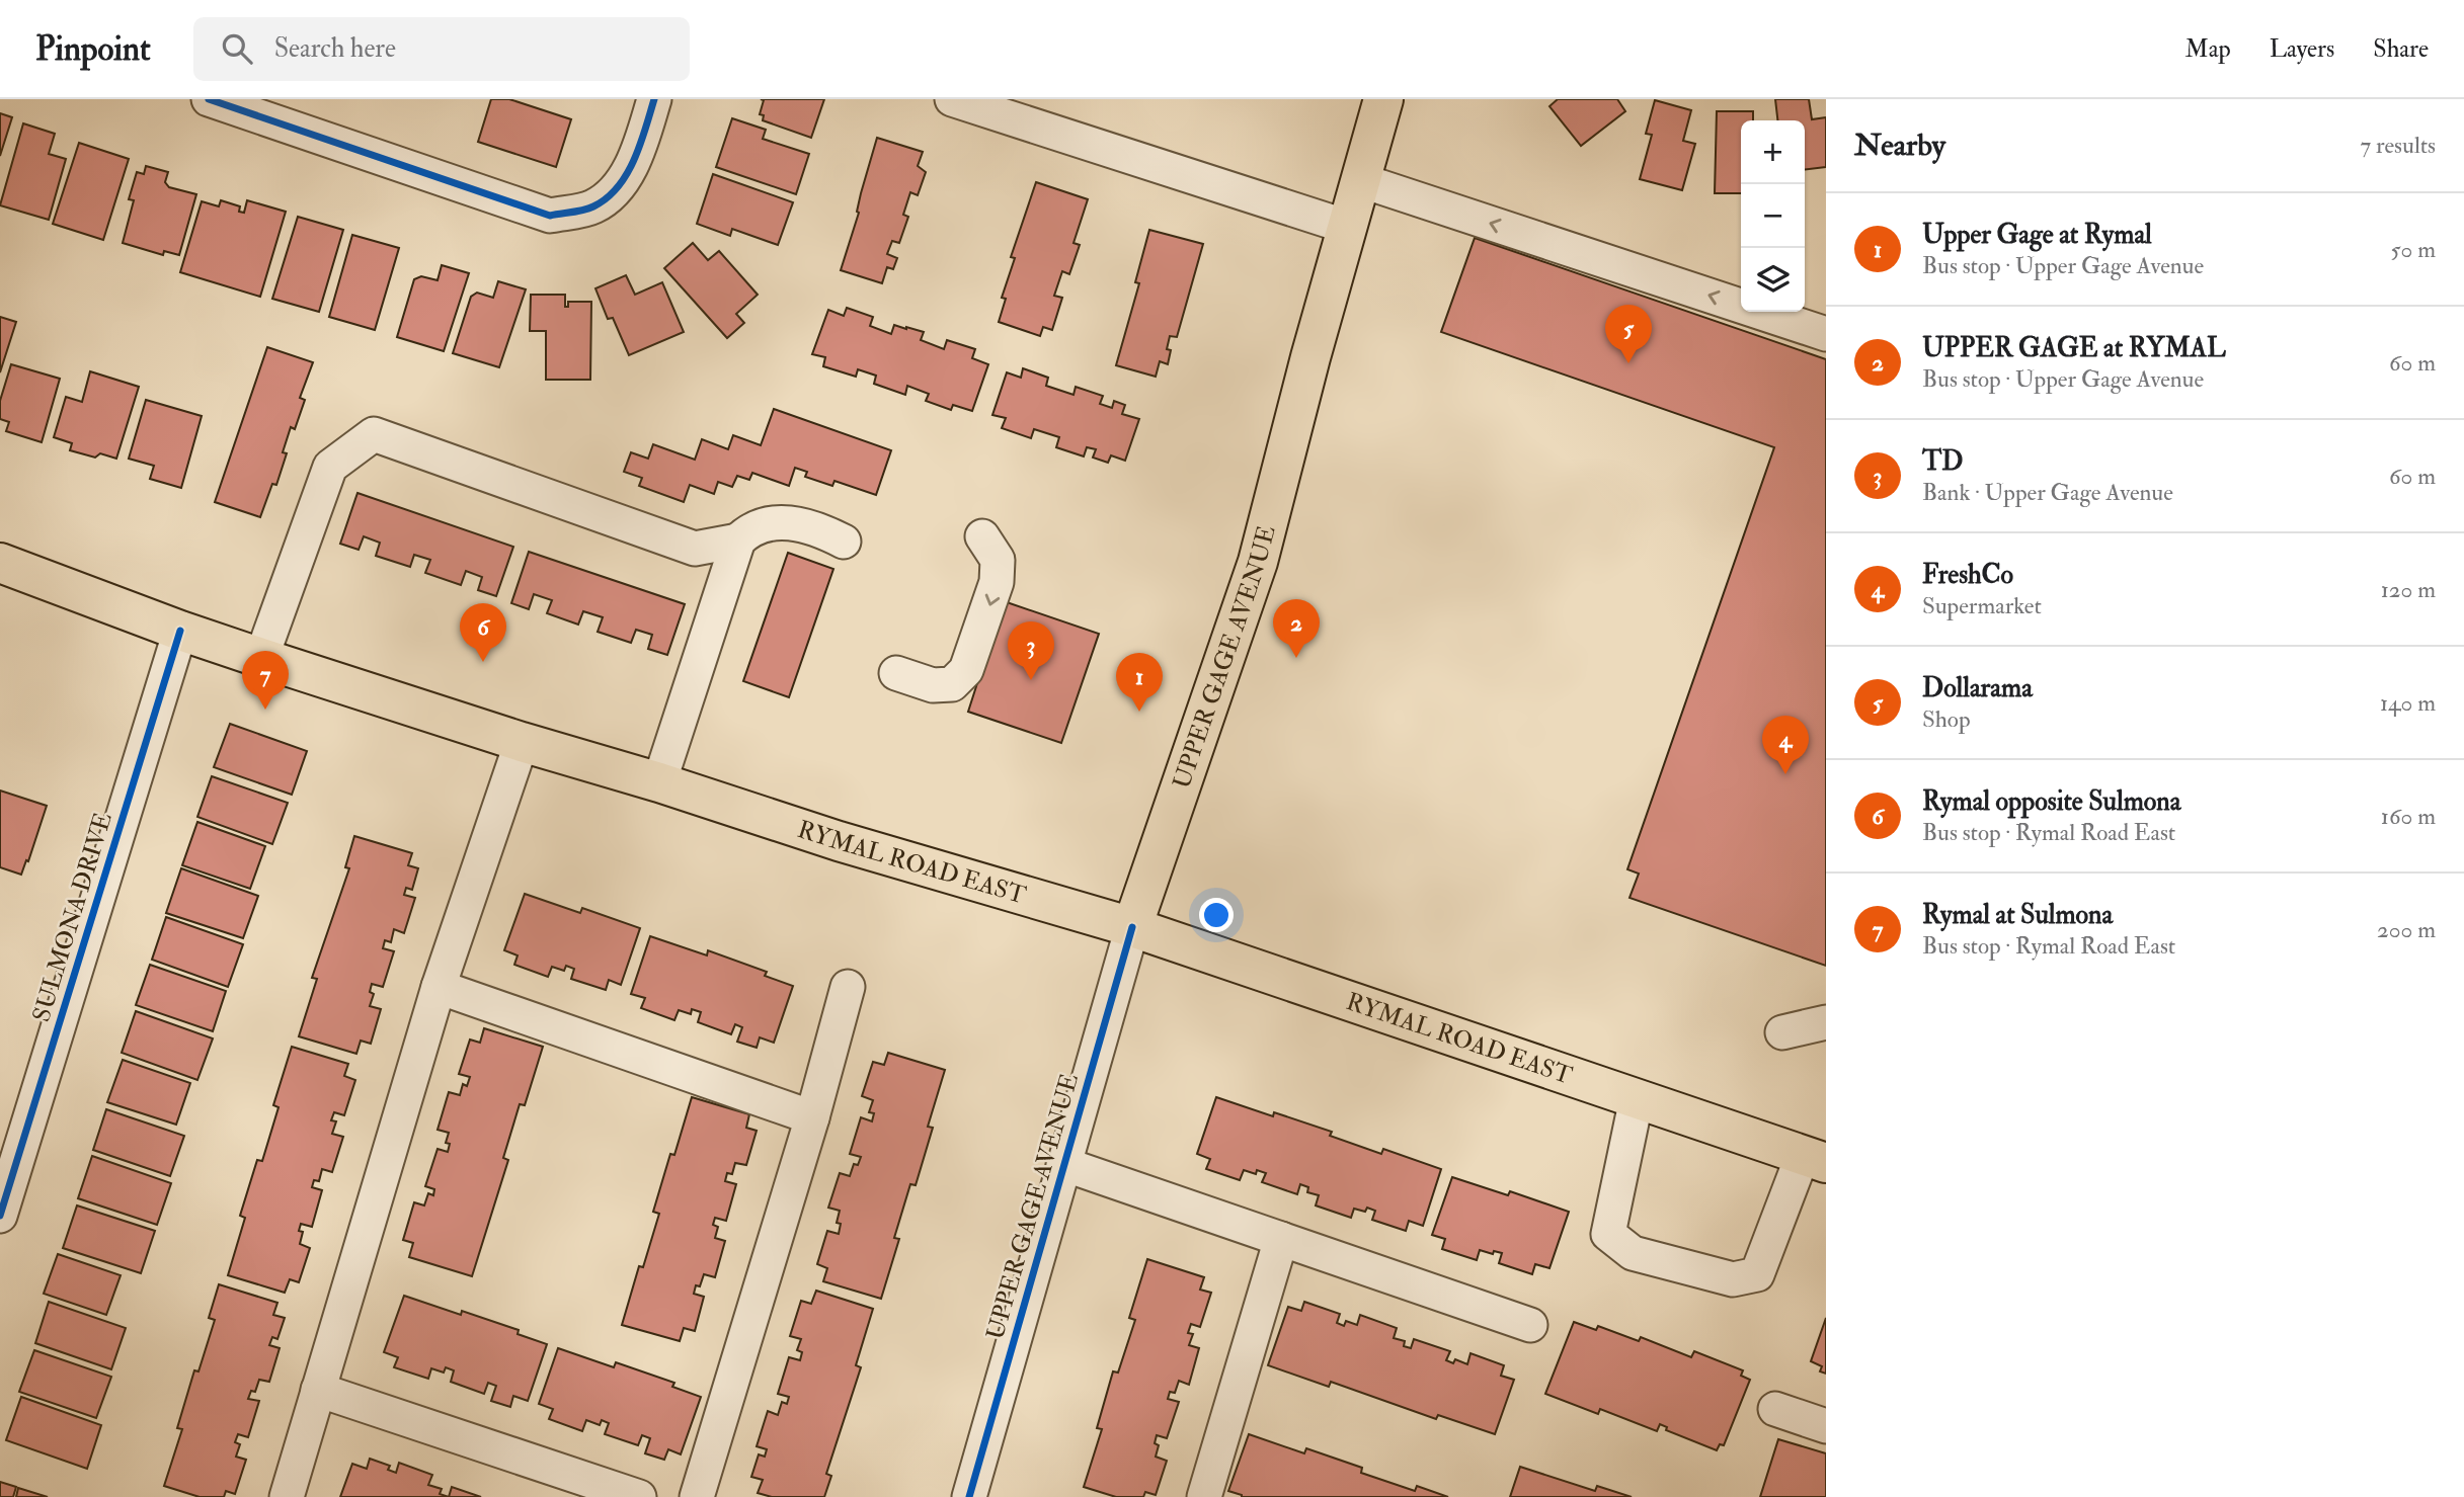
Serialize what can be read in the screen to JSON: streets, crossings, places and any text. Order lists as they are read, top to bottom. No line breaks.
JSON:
{"streets":{"main road":["UPPER GAGE AVENUE","RYMAL ROAD EAST"],"street":["SULMONA DRIVE"]},"crossings":[["UPPER GAGE AVENUE","RYMAL ROAD EAST"],["RYMAL ROAD EAST","SULMONA DRIVE"]],"page":{"header":"Pinpoint","search":"Search here","nav":["Map","Layers","Share"],"heading":["Nearby","7 results"],"map_buttons":["+","−"],"list":[{"mark":"1","name":"Upper Gage at Rymal","note":"Bus stop · Upper Gage Avenue","value":"50 m"},{"mark":"2","name":"UPPER GAGE at RYMAL","note":"Bus stop · Upper Gage Avenue","value":"60 m"},{"mark":"3","name":"TD","note":"Bank · Upper Gage Avenue","value":"60 m"},{"mark":"4","name":"FreshCo","note":"Supermarket","value":"120 m"},{"mark":"5","name":"Dollarama","note":"Shop","value":"140 m"},{"mark":"6","name":"Rymal opposite Sulmona","note":"Bus stop · Rymal Road East","value":"160 m"},{"mark":"7","name":"Rymal at Sulmona","note":"Bus stop · Rymal Road East","value":"200 m"}],"pins":["5","2","6","3","7","1","4"]}}
